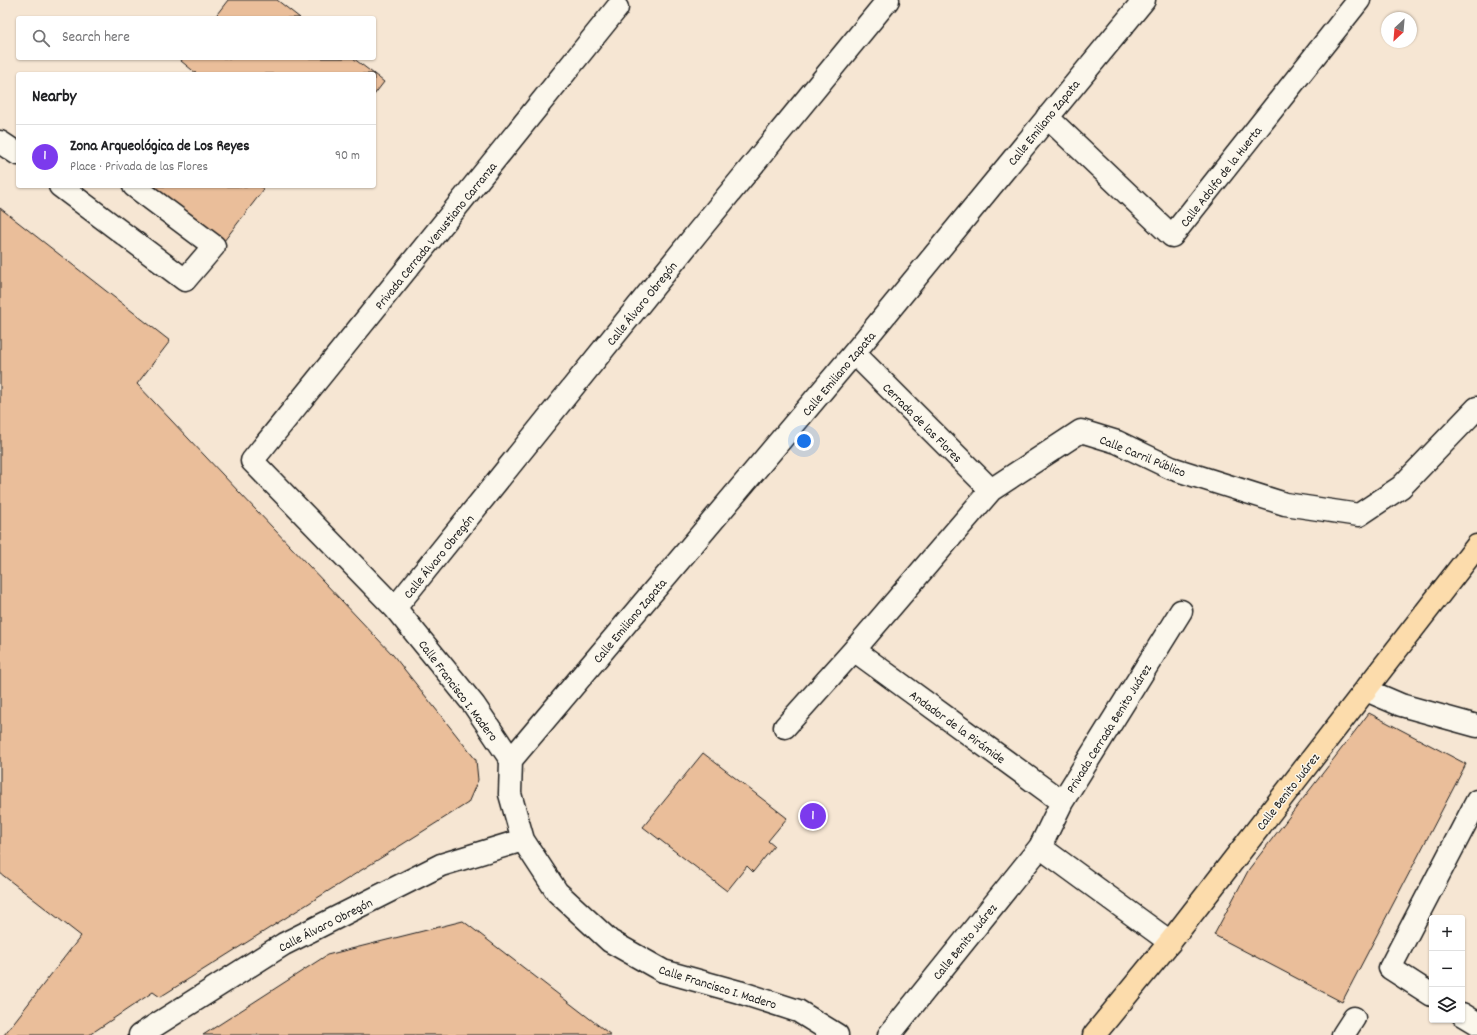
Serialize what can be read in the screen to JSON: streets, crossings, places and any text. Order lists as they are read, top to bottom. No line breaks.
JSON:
{"streets":{"main road":["Calle Benito Juárez"],"street":["Calle Emiliano Zapata","Calle Adolfo de la Huerta","Privada Cerrada Venustiano Carranza","Calle Álvaro Obregón","Cerrada de las Flores","Calle Carril Público","Calle Francisco I. Madero","Andador de la Pirámide","Privada Cerrada Benito Juárez"]},"crossings":[["Calle Emiliano Zapata","Calle Adolfo de la Huerta"],["Calle Emiliano Zapata","Cerrada de las Flores"],["Calle Emiliano Zapata","Calle Francisco I. Madero"],["Privada Cerrada Venustiano Carranza","Calle Francisco I. Madero"],["Calle Álvaro Obregón","Calle Francisco I. Madero"],["Cerrada de las Flores","Calle Carril Público"],["Calle Carril Público","Andador de la Pirámide"],["Andador de la Pirámide","Privada Cerrada Benito Juárez"],["Privada Cerrada Benito Juárez","Calle Benito Juárez"]],"north":"bottom left","page":{"search":"Search here","heading":"Nearby","list":[{"mark":"1","name":"Zona Arqueológica de Los Reyes","note":"Place · Privada de las Flores","value":"90 m"}],"pins":"1","map_buttons":["+","−"]}}
